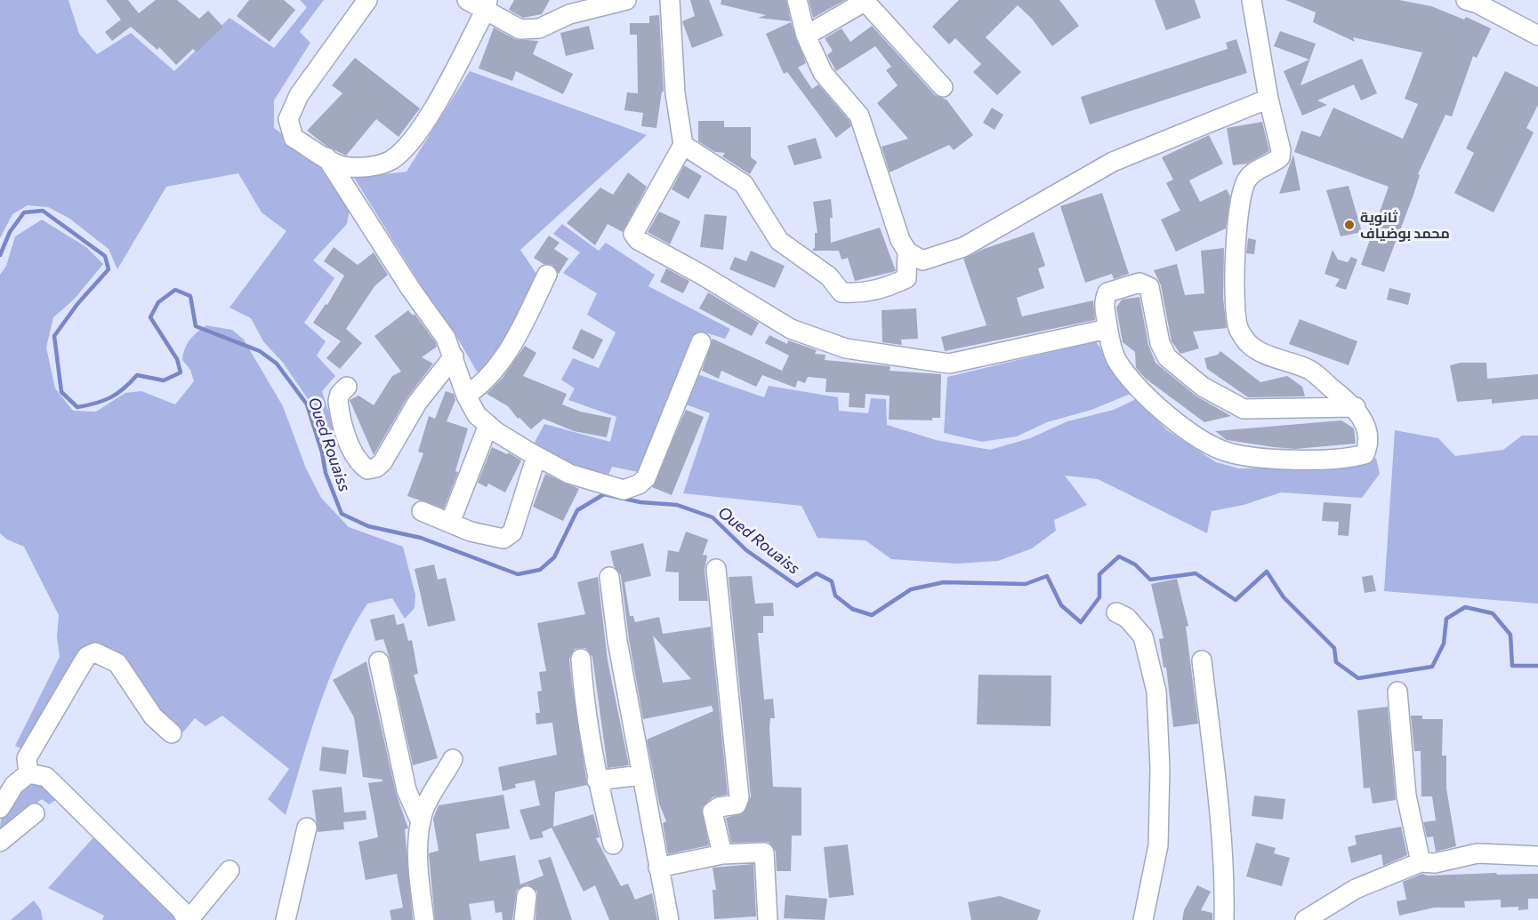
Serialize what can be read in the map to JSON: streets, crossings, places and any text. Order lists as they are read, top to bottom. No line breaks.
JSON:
{"water":["Oued Rouaiss"],"places":["ثانوية محمد بوضياف"]}
